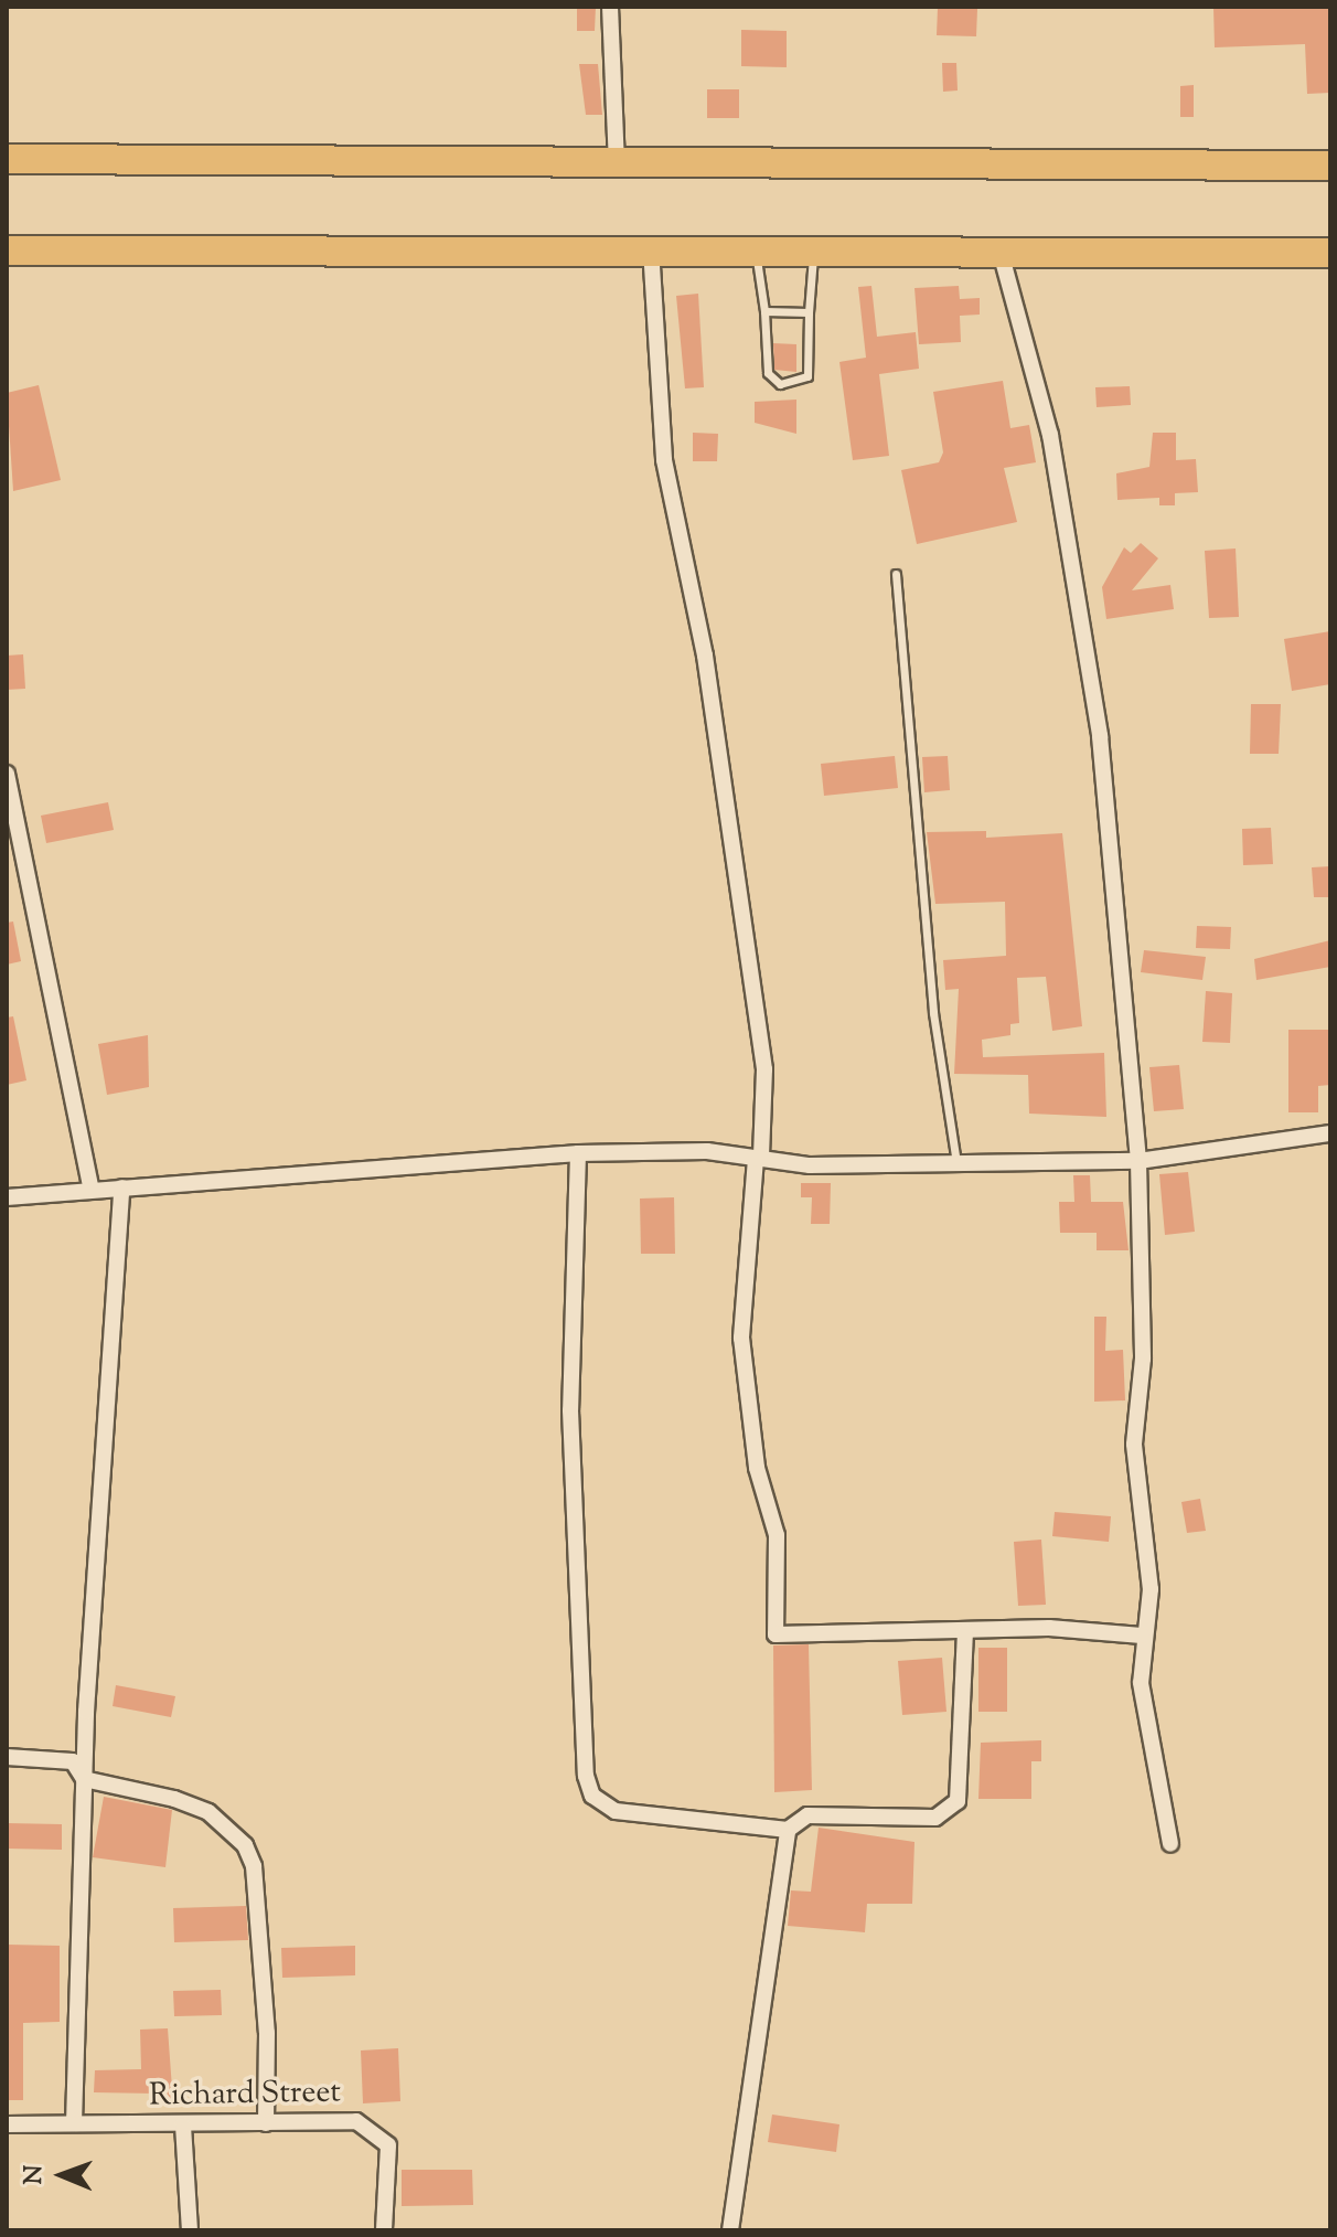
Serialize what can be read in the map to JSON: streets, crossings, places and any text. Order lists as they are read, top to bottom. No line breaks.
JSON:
{"streets":{"street":["Richard Street"]},"north":"left"}
